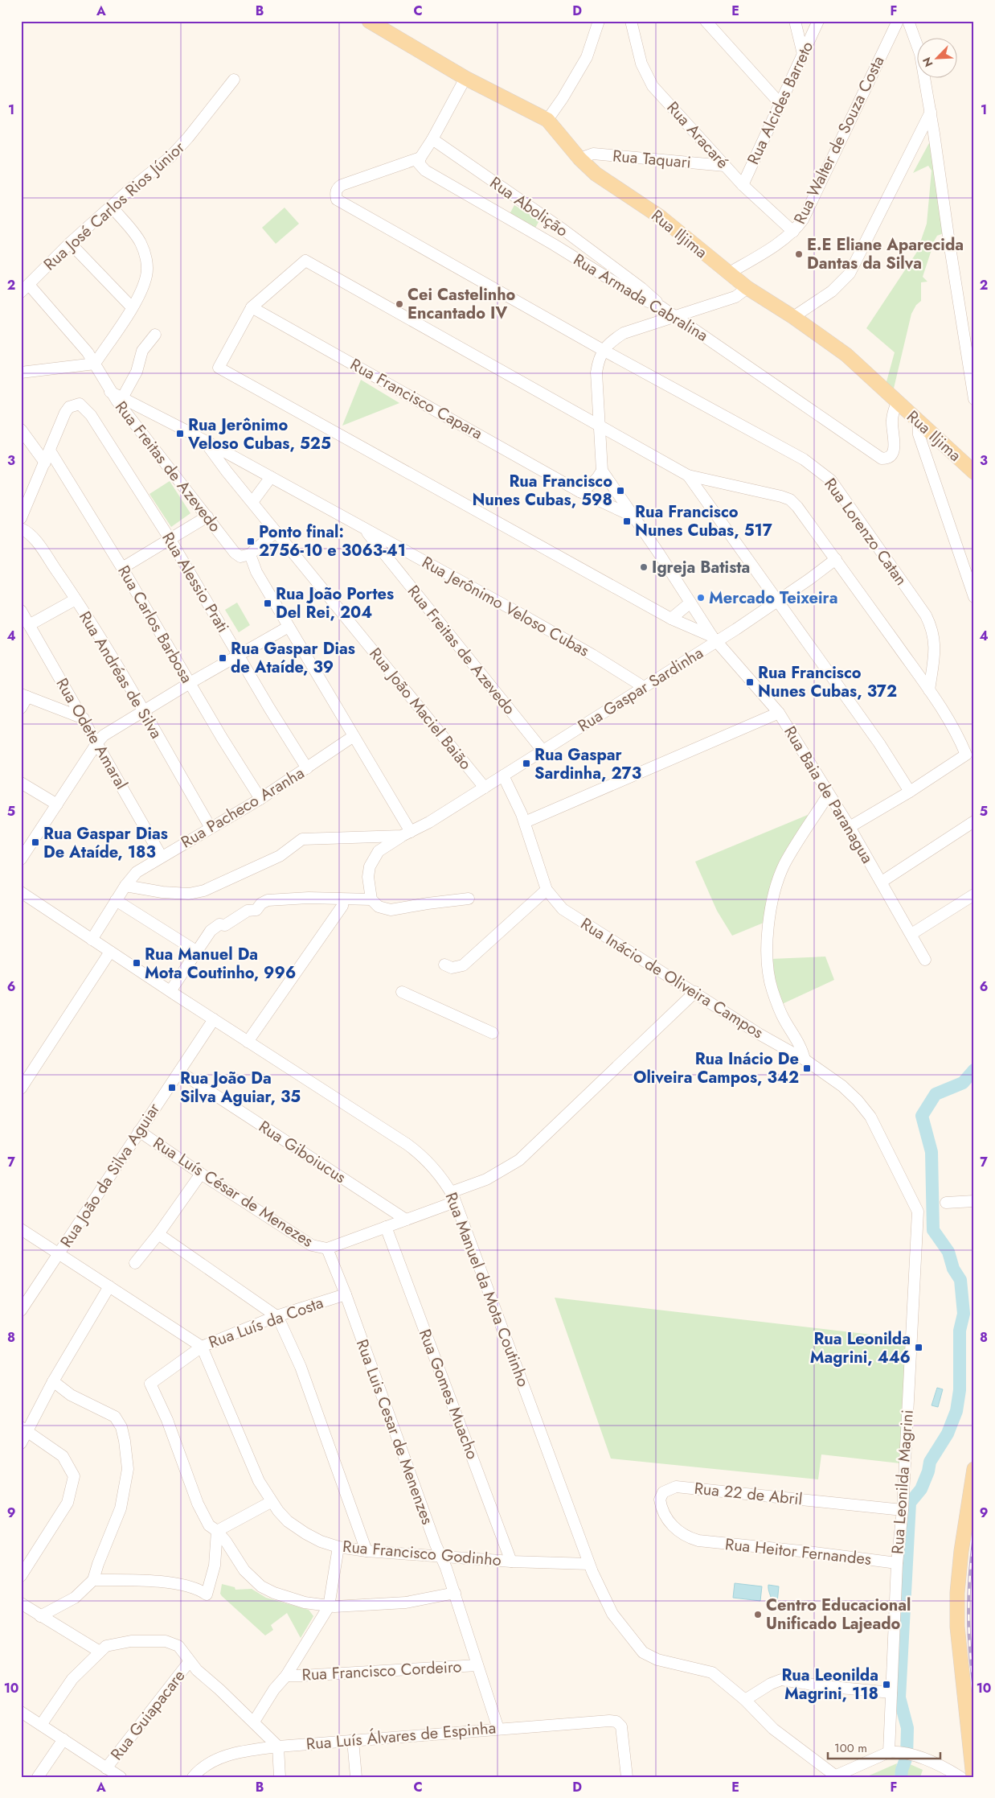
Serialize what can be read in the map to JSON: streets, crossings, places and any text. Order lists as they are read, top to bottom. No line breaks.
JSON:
{"streets":{"main road":["Rua Iljima"],"street":["Rua Alcides Barreto","Rua Aracaré","Rua Walter de Souza Costa","Rua Taquari","Rua José Carlos Rios Júnior","Rua Abolição","Rua Armada Cabralina","Rua Francisco Capara","Rua Freitas de Azevedo","Rua Lorenzo Catan","Rua Alessio Prati","Rua Jerônimo Veloso Cubas","Rua Carlos Barbosa","Rua Andréas de Silva","Rua Gaspar Sardinha","Rua João Maciel Baião","Rua Odete Amaral","Rua Baia de Paranagua","Rua Pacheco Aranha","Rua Inácio de Oliveira Campos","Rua Giboiucus","Rua João da Silva Aguiar","Rua Luís César de Menezes","Rua Manuel da Mota Coutinho","Rua Luís da Costa","Rua Gomes Muacho","Rua Luis Cesar de Menenzes","Rua Leonilda Magrini","Rua 22 de Abril","Rua Heitor Fernandes","Rua Francisco Godinho","Rua Francisco Cordeiro","Rua Guiapacare","Rua Luís Álvares de Espinha"]},"crossings":[["Rua Alcides Barreto","Rua Aracaré"],["Rua Aracaré","Rua Walter de Souza Costa"],["Rua Aracaré","Rua Taquari"],["Rua Walter de Souza Costa","Rua Iljima"],["Rua Taquari","Rua Iljima"],["Rua José Carlos Rios Júnior","Rua Freitas de Azevedo"],["Rua Abolição","Rua Armada Cabralina"],["Rua Iljima","Rua Armada Cabralina"],["Rua Armada Cabralina","Rua Lorenzo Catan"],["Rua Freitas de Azevedo","Rua Jerônimo Veloso Cubas"],["Rua Freitas de Azevedo","Rua Gaspar Sardinha"],["Rua Alessio Prati","Rua Carlos Barbosa"],["Rua Alessio Prati","Rua Pacheco Aranha"],["Rua Jerônimo Veloso Cubas","Rua Gaspar Sardinha"],["Rua Jerônimo Veloso Cubas","Rua João Maciel Baião"],["Rua Carlos Barbosa","Rua Pacheco Aranha"],["Rua Andréas de Silva","Rua Pacheco Aranha"],["Rua Gaspar Sardinha","Rua João Maciel Baião"],["Rua Gaspar Sardinha","Rua Baia de Paranagua"],["Rua Gaspar Sardinha","Rua Pacheco Aranha"],["Rua Gaspar Sardinha","Rua Inácio de Oliveira Campos"],["Rua Odete Amaral","Rua Pacheco Aranha"],["Rua Pacheco Aranha","Rua Manuel da Mota Coutinho"],["Rua Inácio de Oliveira Campos","Rua Leonilda Magrini"],["Rua Giboiucus","Rua João da Silva Aguiar"],["Rua João da Silva Aguiar","Rua Luís César de Menezes"],["Rua João da Silva Aguiar","Rua Manuel da Mota Coutinho"],["Rua Luís César de Menezes","Rua Luís da Costa"],["Rua Luís César de Menezes","Rua Luis Cesar de Menenzes"],["Rua Manuel da Mota Coutinho","Rua Francisco Godinho"],["Rua Luís da Costa","Rua Luis Cesar de Menenzes"],["Rua Luís da Costa","Rua Francisco Godinho"],["Rua Gomes Muacho","Rua Francisco Godinho"],["Rua Luis Cesar de Menenzes","Rua Francisco Godinho"],["Rua Luis Cesar de Menenzes","Rua Francisco Cordeiro"],["Rua Luis Cesar de Menenzes","Rua Luís Álvares de Espinha"],["Rua Leonilda Magrini","Rua 22 de Abril"],["Rua Leonilda Magrini","Rua Heitor Fernandes"],["Rua 22 de Abril","Rua Heitor Fernandes"]],"places":{"other":["E.E Eliane Aparecida Dantas da Silva","Cei Castelinho Encantado IV","Igreja Batista","Mercado Teixeira","Centro Educacional Unificado Lajeado"],"transit":["Rua Jerônimo Veloso Cubas, 525","Rua Francisco Nunes Cubas, 598","Rua Francisco Nunes Cubas, 517","Ponto final: 2756-10 e 3063-41","Rua João Portes Del Rei, 204","Rua Gaspar Dias de Ataíde, 39","Rua Francisco Nunes Cubas, 372","Rua Gaspar Sardinha, 273","Rua Gaspar Dias De Ataíde, 183","Rua Manuel Da Mota Coutinho, 996","Rua Inácio De Oliveira Campos, 342","Rua João Da Silva Aguiar, 35","Rua Leonilda Magrini, 446","Rua Leonilda Magrini, 118"]},"scale_bar":"100 m","north":"bottom left","grid":{"columns":["A","B","C","D","E","F"],"rows":["1","2","3","4","5","6","7","8","9","10"]}}
